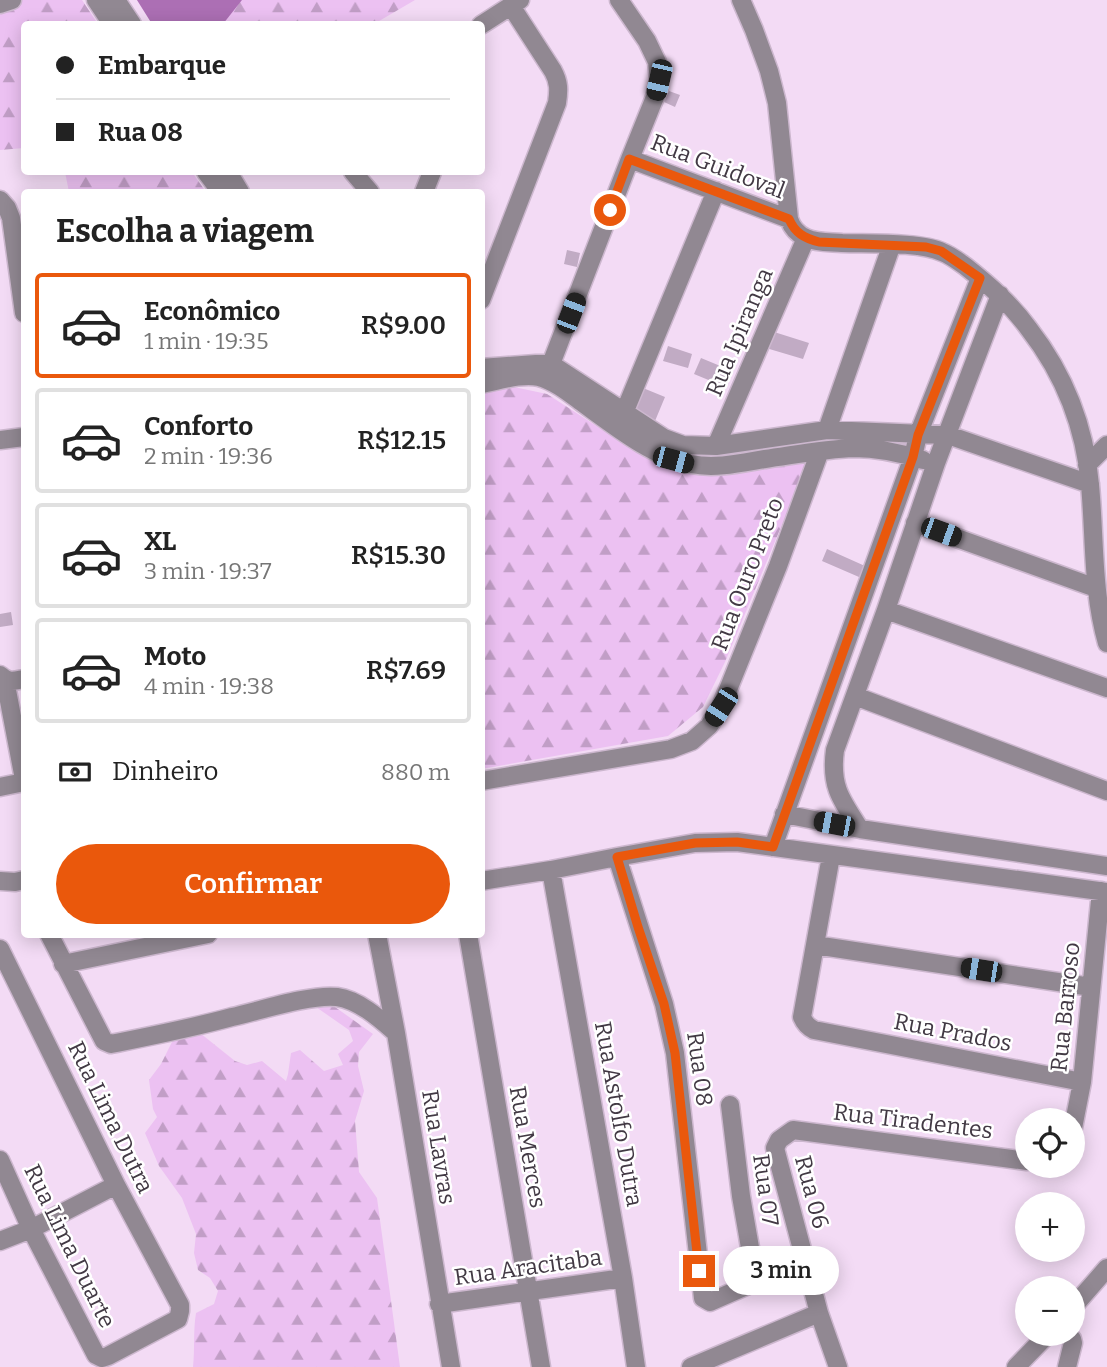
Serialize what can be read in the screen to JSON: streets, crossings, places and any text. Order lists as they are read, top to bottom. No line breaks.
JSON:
{"streets":{"street":["Rua Guidoval","Rua Ipiranga","Rua Ouro Preto","Rua Barroso","Rua Prados","Rua 08","Rua Astolfo Dutra","Rua Lima Dutra","Rua Tiradentes","Rua Lavras","Rua Merces","Rua 07","Rua 06","Rua Lima Duarte","Rua Aracitaba"]},"crossings":[["Rua Barroso","Rua Prados"],["Rua 08","Rua 07"],["Rua Astolfo Dutra","Rua Aracitaba"],["Rua Lima Dutra","Rua Lima Duarte"],["Rua Tiradentes","Rua 06"],["Rua Lavras","Rua Aracitaba"],["Rua Merces","Rua Aracitaba"]],"page":{"banner":["Embarque","Rua 08"],"heading":"Escolha a viagem","list":[{"name":"Econômico","note":"1 min · 19:35","value":"R$9.00"},{"name":"Conforto","note":"2 min · 19:36","value":"R$12.15"},{"name":"XL","note":"3 min · 19:37","value":"R$15.30"},{"name":"Moto","note":"4 min · 19:38","value":"R$7.69"}],"pay":["Dinheiro","880 m"],"buttons":"Confirmar","map_buttons":["+","−"],"bubble":"3 min"}}
